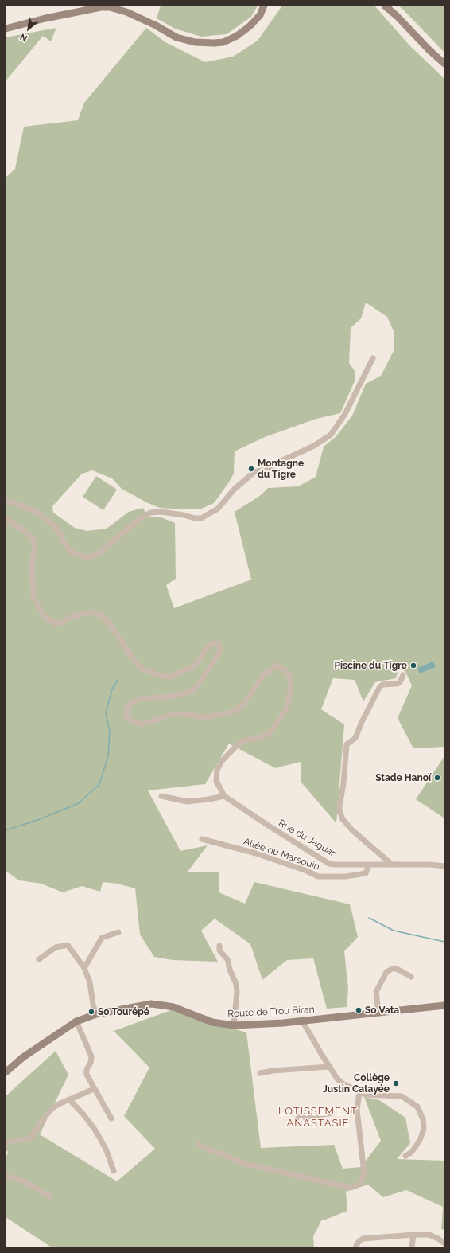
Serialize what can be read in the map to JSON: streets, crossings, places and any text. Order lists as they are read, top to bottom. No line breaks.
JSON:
{"streets":{"main road":["Route de Trou Biran"],"street":["Rue du Jaguar","Allée du Marsouin"]},"crossings":[["Rue du Jaguar","Allée du Marsouin"]],"districts":["LOTISSEMENT ANASTASIE"],"places":["Montagne du Tigre","Piscine du Tigre","Stade Hanoï","So Vata","So Tourépé","Collège Justin Catayée"],"north":"bottom left"}
